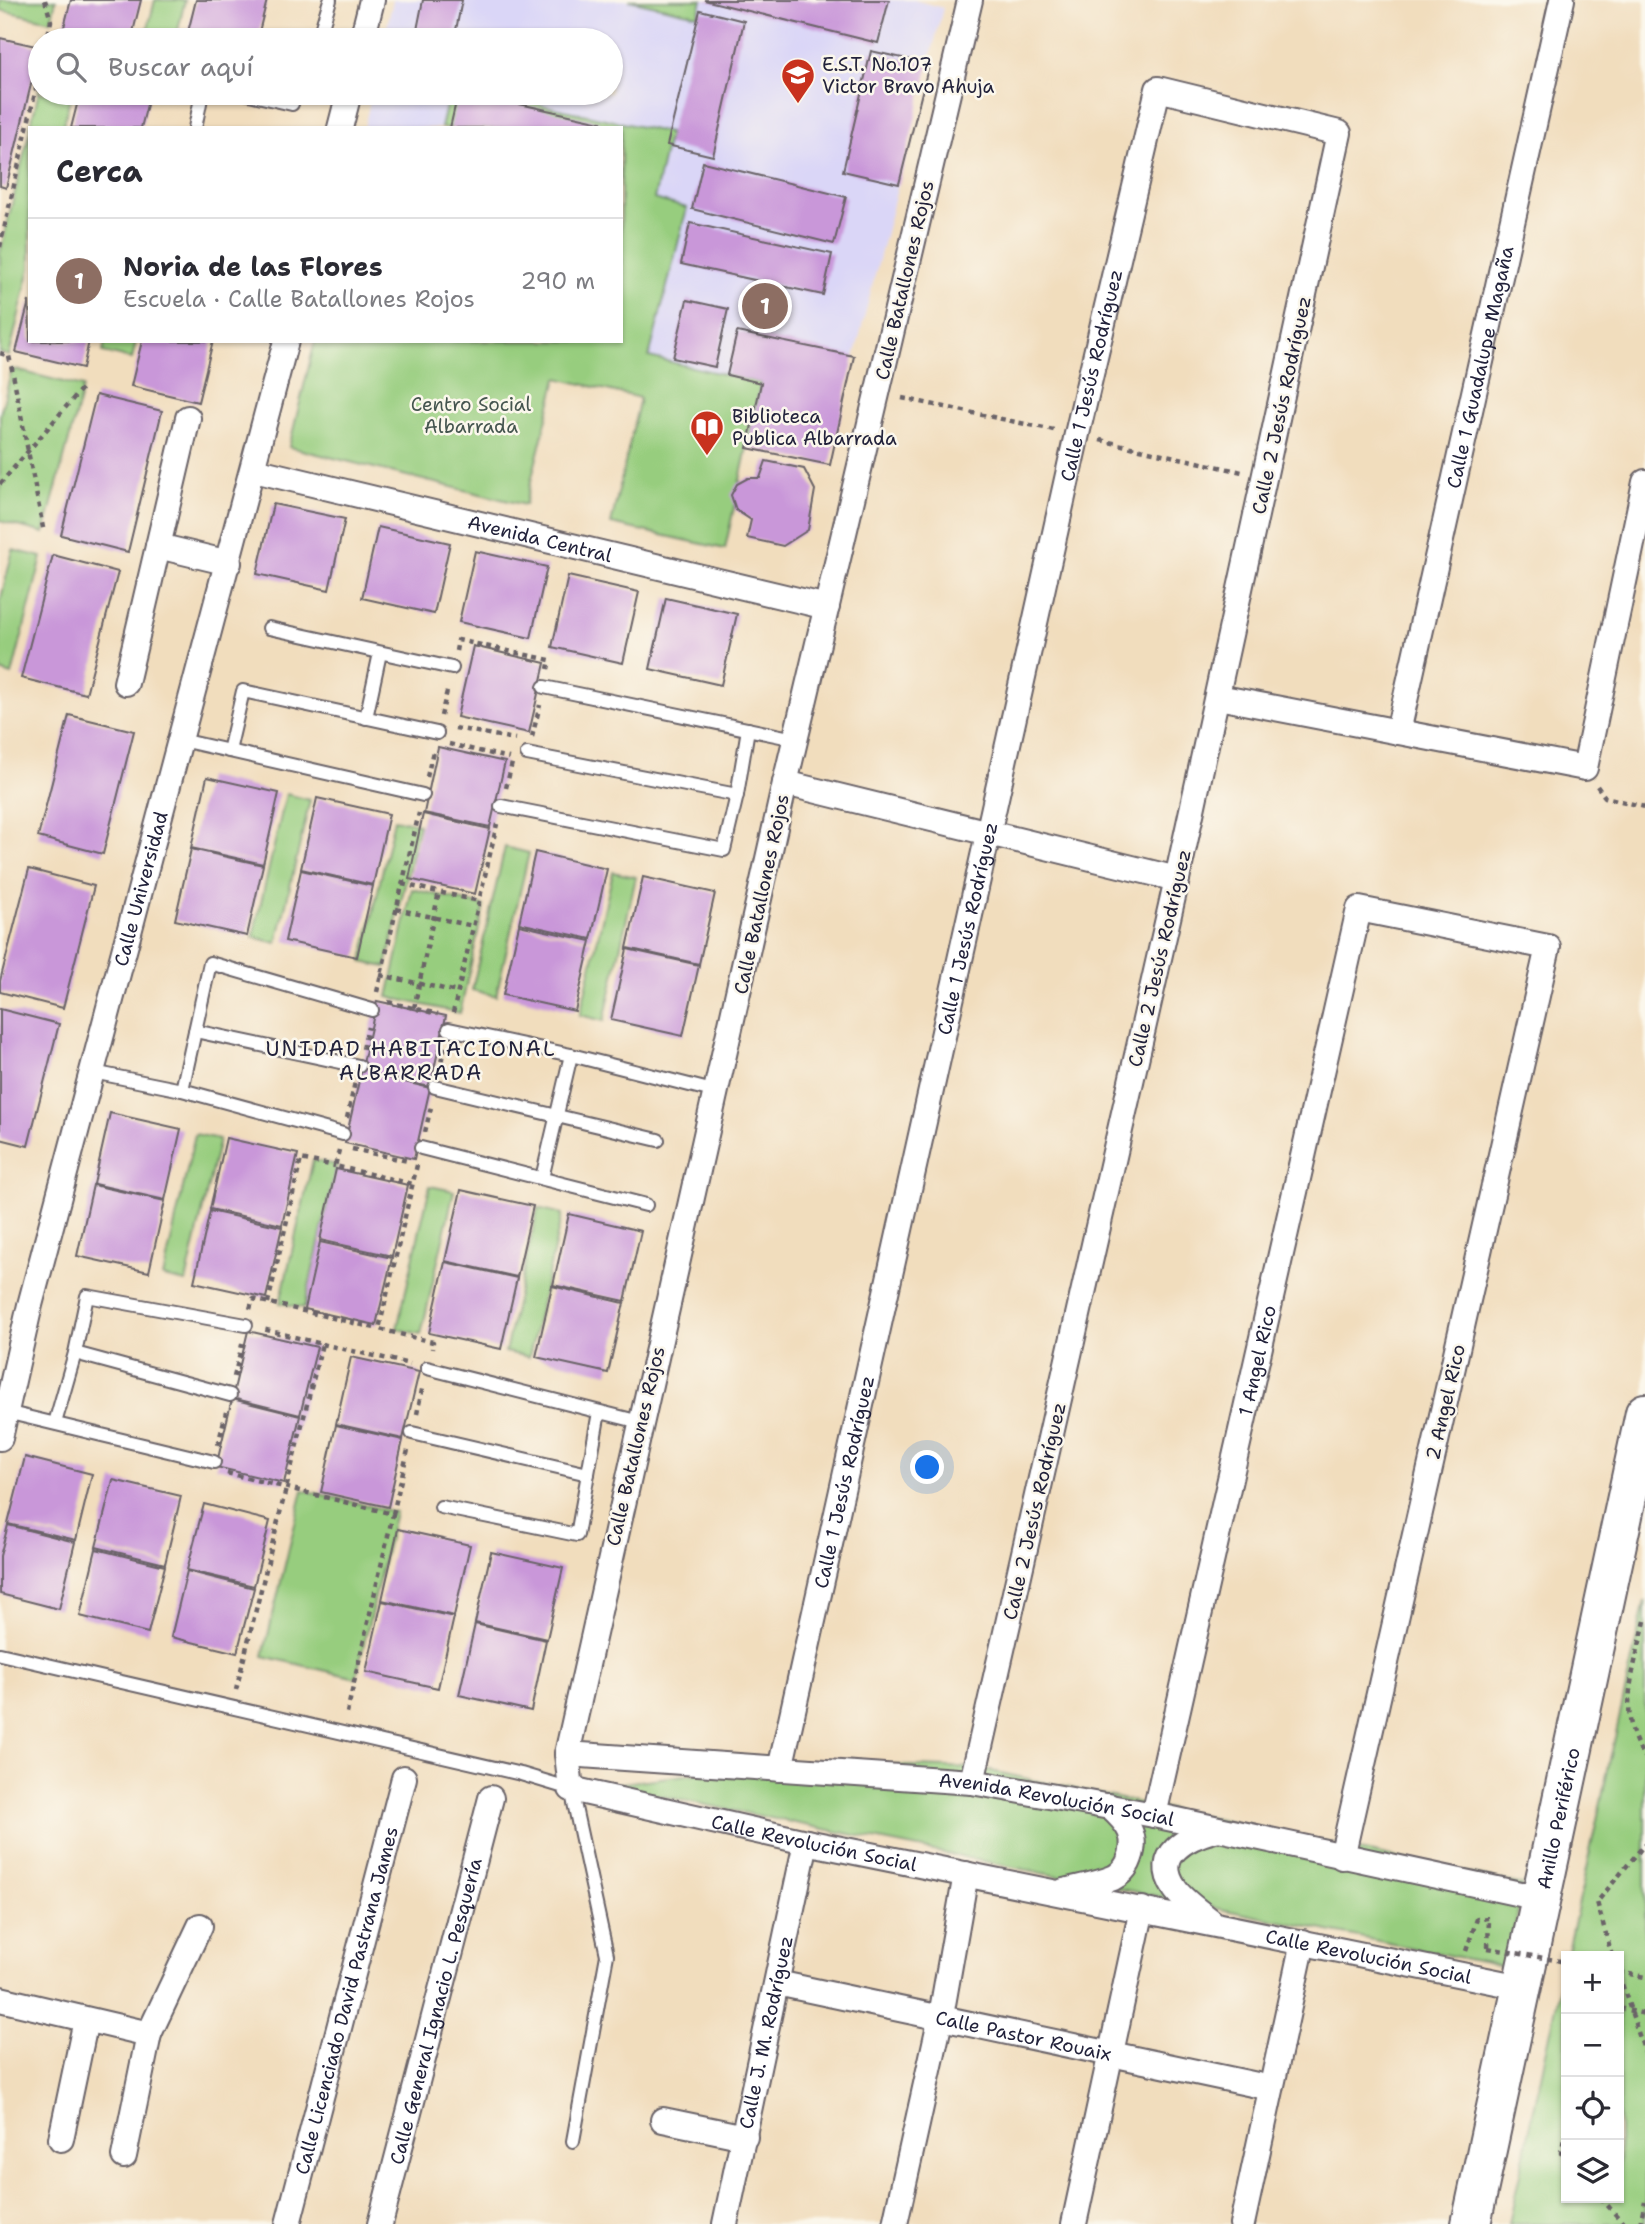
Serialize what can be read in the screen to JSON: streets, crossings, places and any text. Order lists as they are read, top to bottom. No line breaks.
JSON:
{"streets":{"main road":["Anillo Periférico"],"street":["Calle Batallones Rojos","Calle 1 Guadalupe Magaña","Calle 1 Jesús Rodríguez","Calle 2 Jesús Rodríguez","Avenida Central","Calle Universidad","1 Angel Rico","2 Angel Rico","Avenida Revolución Social","Calle Revolución Social","Calle Licenciado David Pastrana James","Calle General Ignacio L. Pesquería","Calle J. M. Rodríguez","Calle Pastor Rouaix"]},"crossings":[["Calle Batallones Rojos","Avenida Central"],["Calle Batallones Rojos","Avenida Revolución Social"],["Calle Batallones Rojos","Calle Revolución Social"],["Calle 1 Jesús Rodríguez","Calle 2 Jesús Rodríguez"],["Calle 1 Jesús Rodríguez","Avenida Revolución Social"],["Calle 2 Jesús Rodríguez","Avenida Revolución Social"],["Avenida Central","Calle Universidad"],["1 Angel Rico","2 Angel Rico"],["1 Angel Rico","Avenida Revolución Social"],["2 Angel Rico","Avenida Revolución Social"],["Avenida Revolución Social","Anillo Periférico"],["Avenida Revolución Social","Calle Revolución Social"],["Anillo Periférico","Calle Revolución Social"],["Calle Revolución Social","Calle J. M. Rodríguez"],["Calle J. M. Rodríguez","Calle Pastor Rouaix"]],"districts":["UNIDAD HABITACIONAL ALBARRADA"],"parks":["Centro Social Albarrada"],"places":{"school or university":["E.S.T. No.107 Victor Bravo Ahuja"],"library":["Biblioteca Publica Albarrada"]},"page":{"search":"Buscar aquí","heading":"Cerca","list":[{"mark":"1","name":"Noria de las Flores","note":"Escuela · Calle Batallones Rojos","value":"290 m"}],"pins":"1","map_buttons":["+","−"]}}
